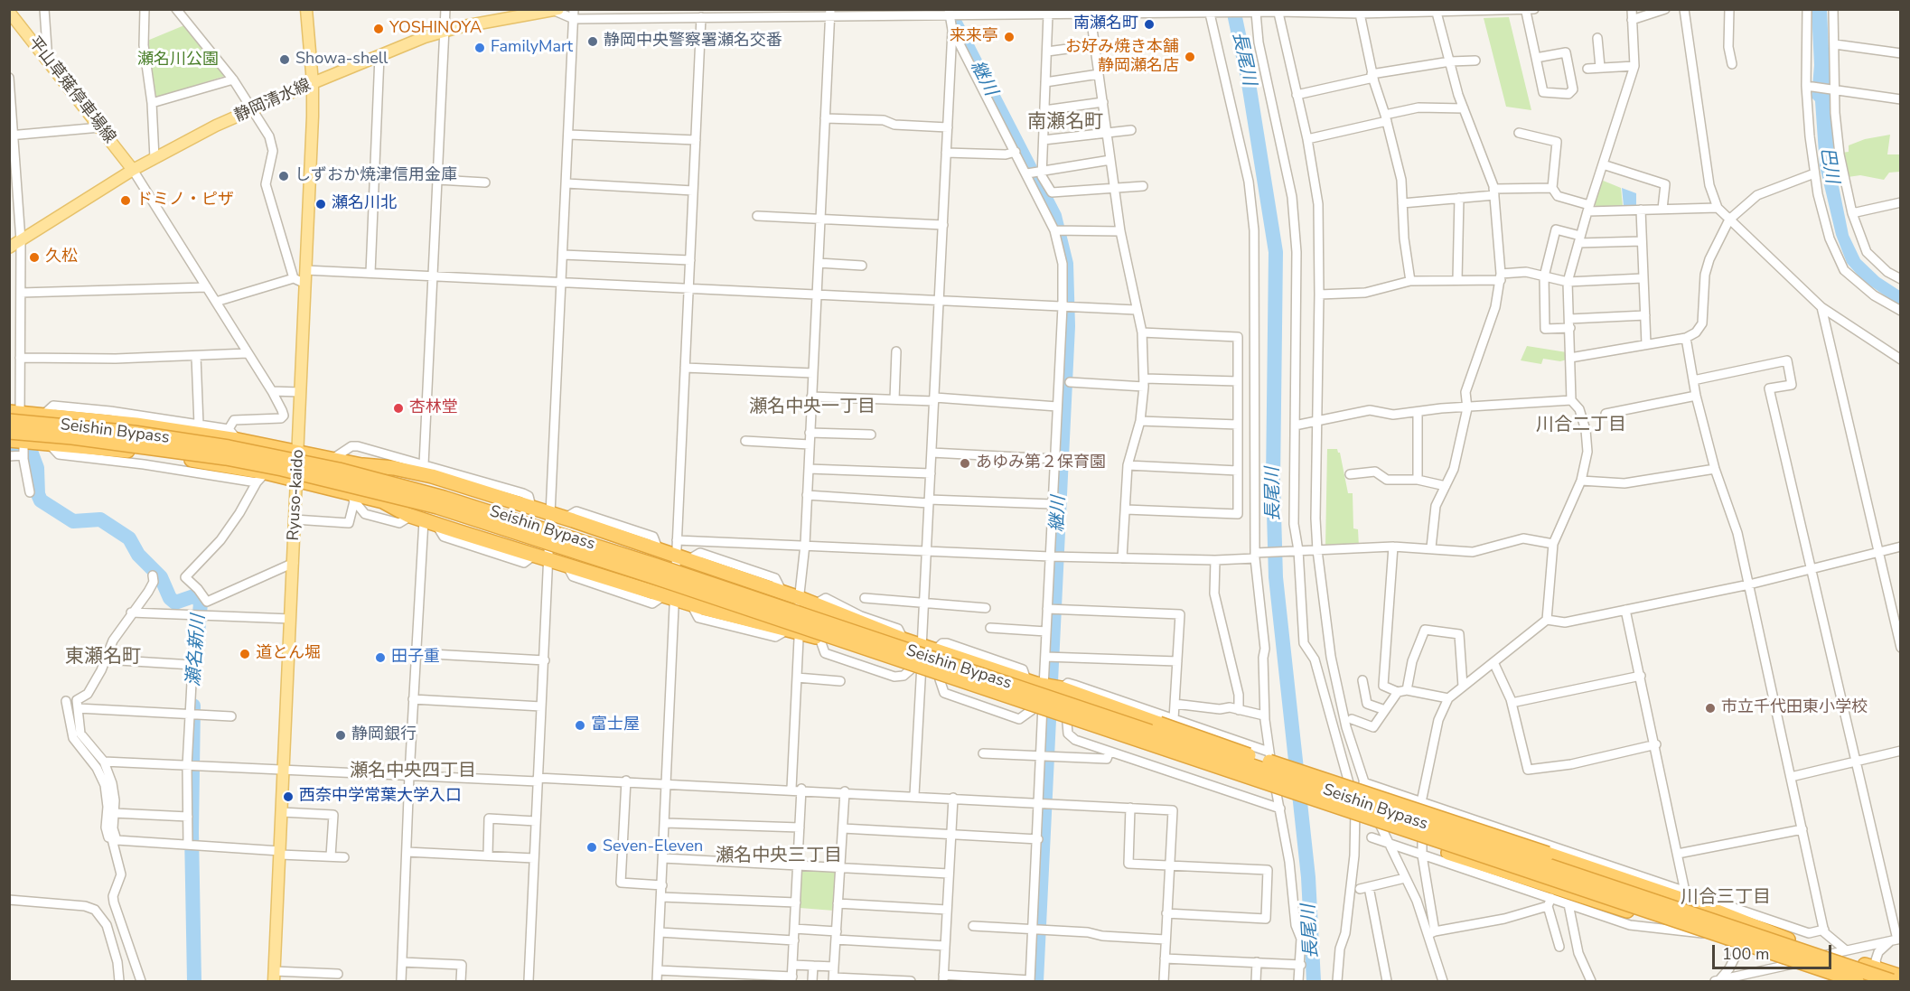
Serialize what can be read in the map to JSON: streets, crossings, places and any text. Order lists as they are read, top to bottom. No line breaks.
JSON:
{"streets":{"highway":["Seishin Bypass"],"main road":["平山草薙停車場線","静岡清水線","Ryuso-kaido"]},"crossings":[["平山草薙停車場線","静岡清水線"],["静岡清水線","Ryuso-kaido"]],"districts":["南瀬名町","瀬名中央一丁目","川合二丁目","東瀬名町","瀬名中央四丁目","瀬名中央三丁目","川合三丁目"],"water":["長尾川","継川","巴川","瀬名新川"],"parks":["瀬名川公園"],"places":["南瀬名町","YOSHINOYA","来来亭","静岡中央警察署瀬名交番","FamilyMart","お好み焼き本舗 静岡瀬名店","Showa-shell","しずおか焼津信用金庫","ドミノ・ピザ","瀬名川北","久松","杏林堂","あゆみ第２保育園","道とん堀","田子重","市立千代田東小学校","富士屋","静岡銀行","西奈中学常葉大学入口","Seven-Eleven"],"scale_bar":"100 m"}
